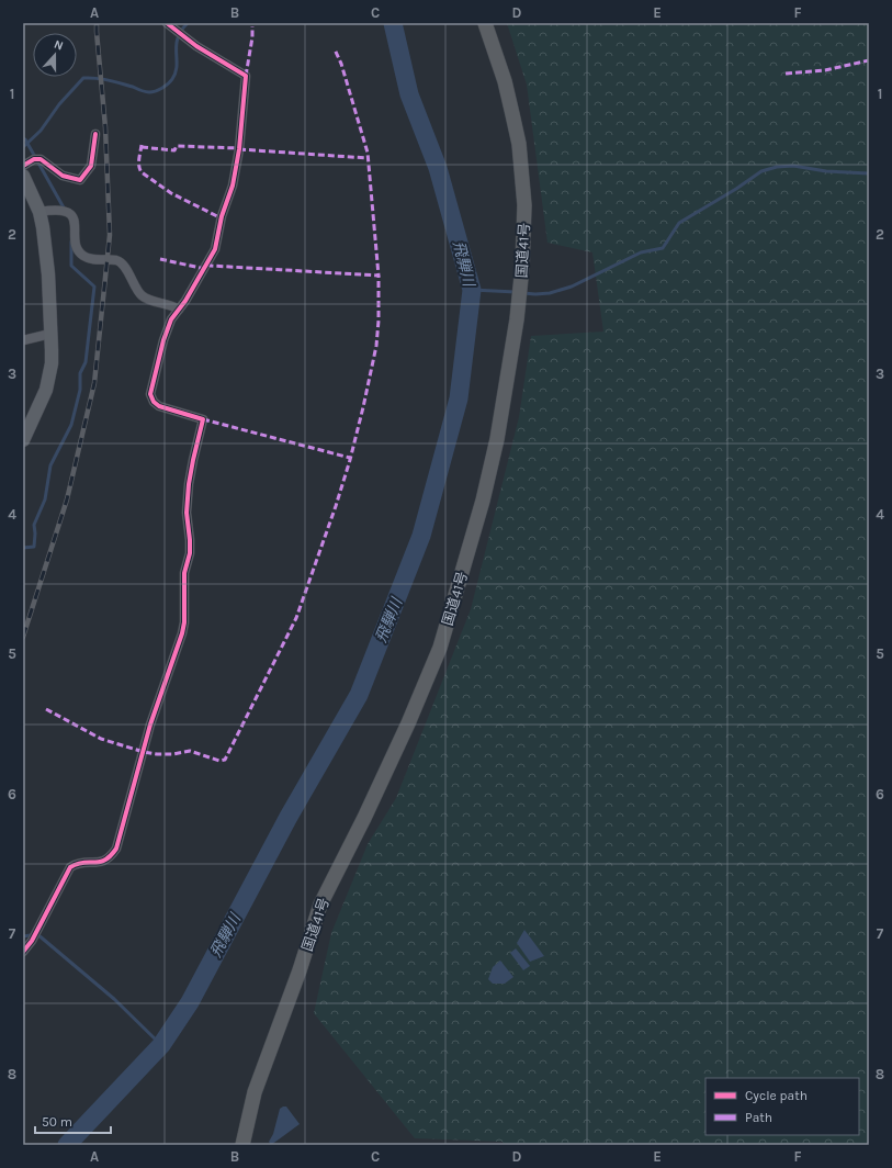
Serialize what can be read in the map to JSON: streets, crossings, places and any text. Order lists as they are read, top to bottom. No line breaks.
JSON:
{"streets":{"highway":["国道41号"]},"water":["飛騨川"],"legend":["Cycle path","Path"],"scale_bar":"50 m","north":"top","grid":{"columns":["A","B","C","D","E","F"],"rows":["1","2","3","4","5","6","7","8"]}}
